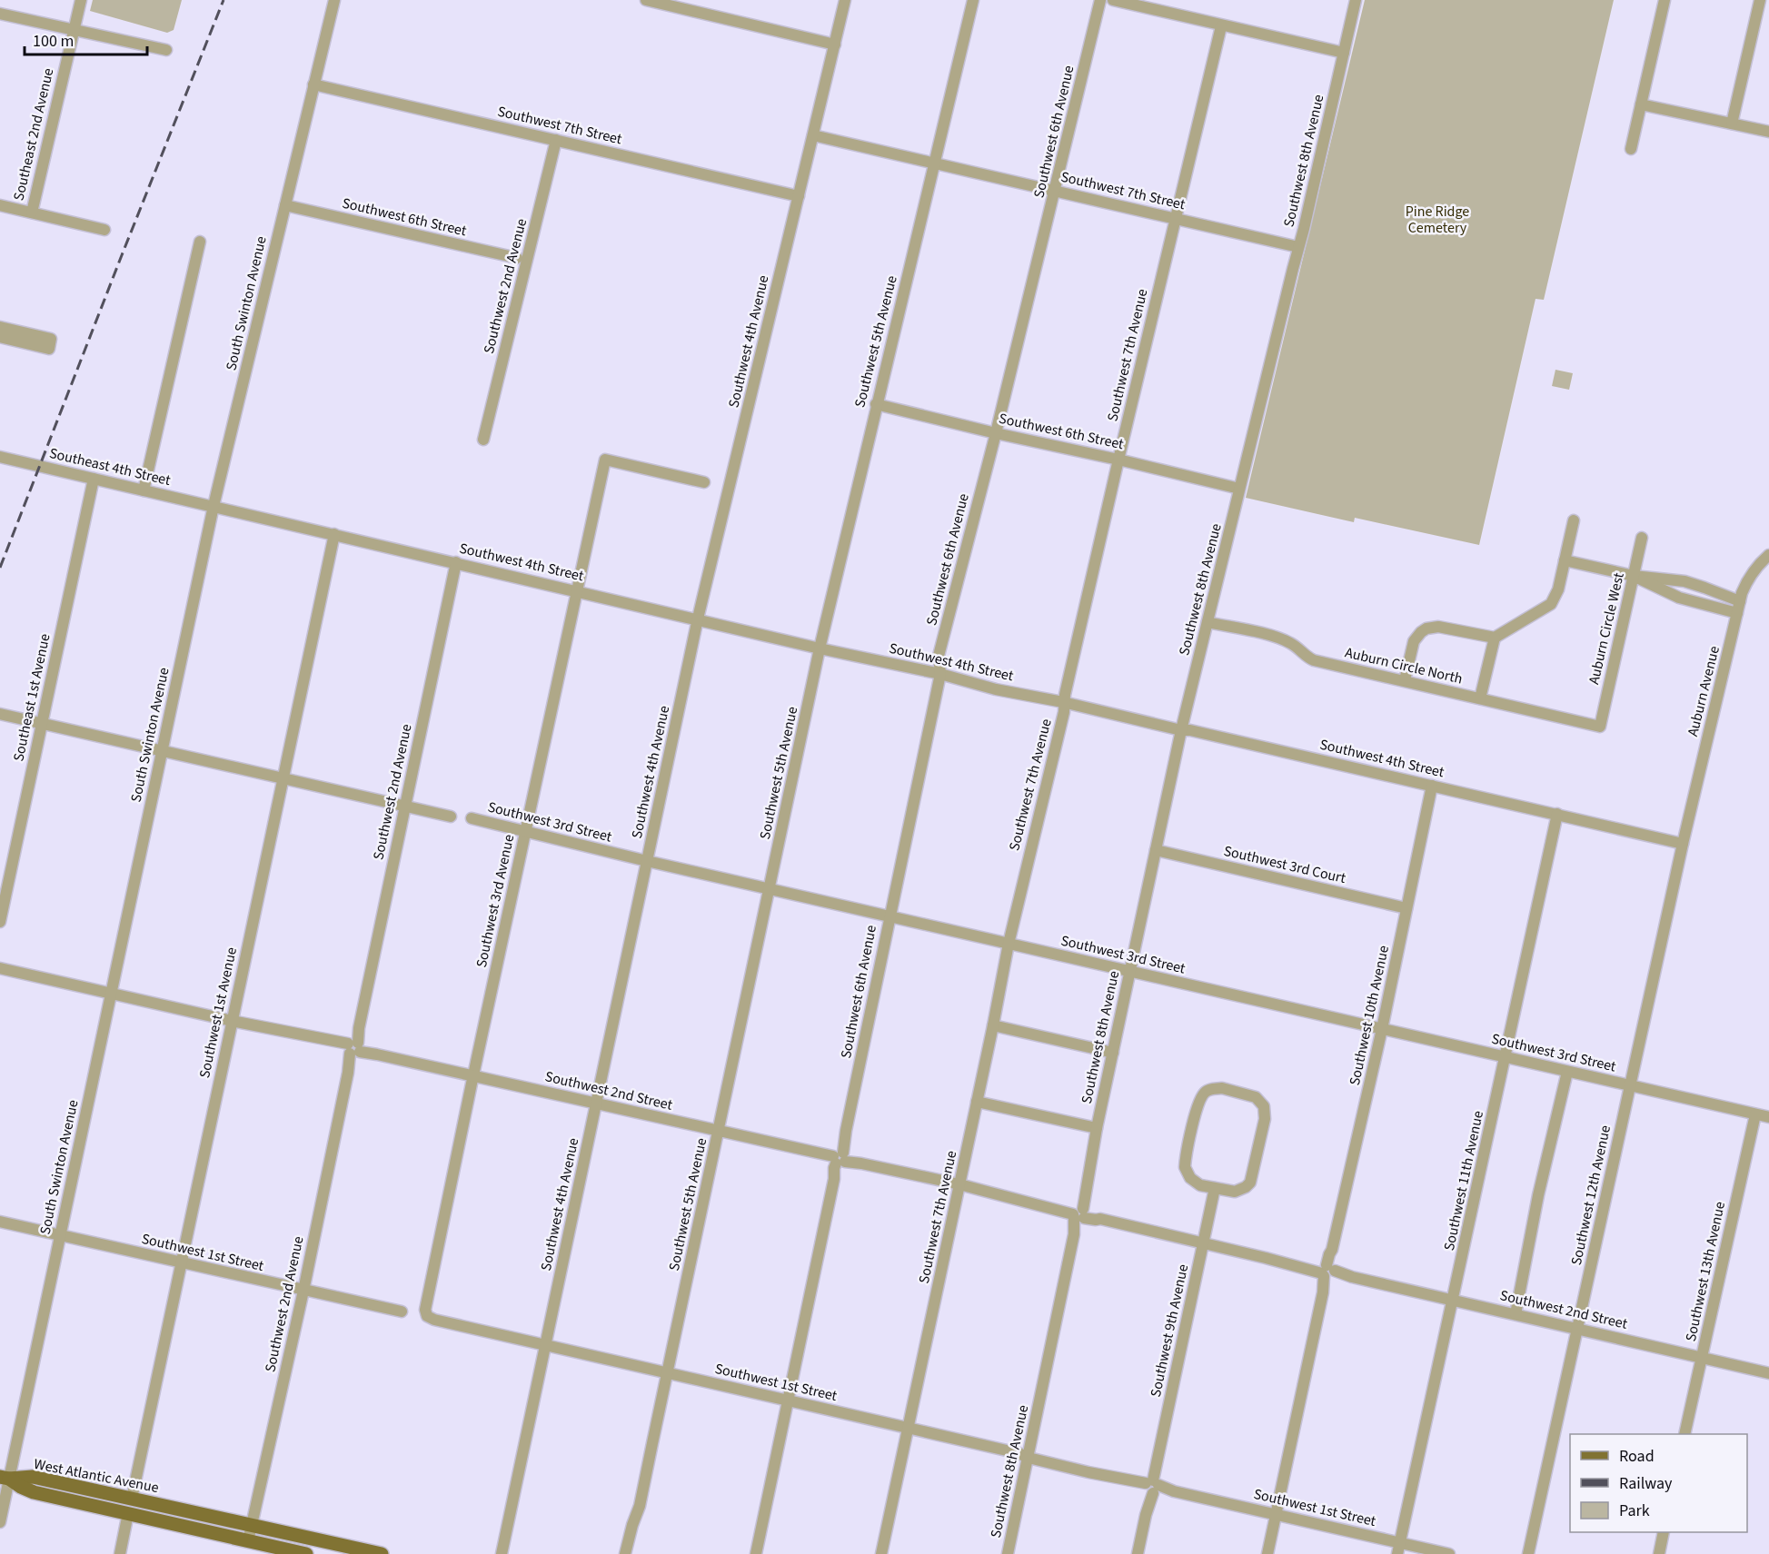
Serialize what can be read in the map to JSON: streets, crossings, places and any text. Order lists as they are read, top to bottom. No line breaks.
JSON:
{"streets":{"main road":["West Atlantic Avenue"],"street":["Southwest 7th Street","Southwest 6th Avenue","Southeast 2nd Avenue","Southwest 8th Avenue","Southwest 6th Street","Southwest 2nd Avenue","South Swinton Avenue","Southwest 4th Avenue","Southwest 5th Avenue","Southwest 7th Avenue","Southeast 4th Street","Southwest 4th Street","Auburn Circle West","Auburn Circle North","Auburn Avenue","Southeast 1st Avenue","Southwest 3rd Street","Southwest 3rd Court","Southwest 3rd Avenue","Southwest 1st Avenue","Southwest 10th Avenue","Southwest 2nd Street","Southwest 11th Avenue","Southwest 12th Avenue","Southwest 1st Street","Southwest 13th Avenue","Southwest 9th Avenue"]},"crossings":[["Southwest 7th Street","Southwest 6th Avenue"],["Southwest 7th Street","Southwest 8th Avenue"],["Southwest 7th Street","Southwest 2nd Avenue"],["Southwest 7th Street","South Swinton Avenue"],["Southwest 7th Street","Southwest 4th Avenue"],["Southwest 7th Street","Southwest 5th Avenue"],["Southwest 7th Street","Southwest 7th Avenue"],["Southwest 6th Avenue","Southwest 6th Street"],["Southwest 6th Avenue","Southwest 4th Street"],["Southwest 6th Avenue","Southwest 3rd Street"],["Southwest 6th Avenue","Southwest 2nd Street"],["Southwest 6th Avenue","Southwest 1st Street"],["Southwest 8th Avenue","Southwest 6th Street"],["Southwest 8th Avenue","Southwest 4th Street"],["Southwest 8th Avenue","Auburn Circle North"],["Southwest 8th Avenue","Southwest 3rd Street"],["Southwest 8th Avenue","Southwest 3rd Court"],["Southwest 8th Avenue","Southwest 2nd Street"],["Southwest 8th Avenue","Southwest 1st Street"],["Southwest 6th Street","South Swinton Avenue"],["Southwest 6th Street","Southwest 5th Avenue"],["Southwest 6th Street","Southwest 7th Avenue"],["Southwest 2nd Avenue","Southwest 4th Street"],["Southwest 2nd Avenue","Southwest 2nd Street"],["Southwest 2nd Avenue","Southwest 1st Street"],["Southwest 2nd Avenue","West Atlantic Avenue"],["South Swinton Avenue","Southeast 4th Street"],["South Swinton Avenue","Southwest 4th Street"],["South Swinton Avenue","Southwest 2nd Street"],["South Swinton Avenue","Southwest 1st Street"],["South Swinton Avenue","West Atlantic Avenue"],["Southwest 4th Avenue","Southwest 4th Street"],["Southwest 4th Avenue","Southwest 3rd Street"],["Southwest 4th Avenue","Southwest 2nd Street"],["Southwest 4th Avenue","Southwest 1st Street"],["Southwest 5th Avenue","Southwest 4th Street"],["Southwest 5th Avenue","Southwest 3rd Street"],["Southwest 5th Avenue","Southwest 2nd Street"],["Southwest 5th Avenue","Southwest 1st Street"],["Southwest 7th Avenue","Southwest 4th Street"],["Southwest 7th Avenue","Southwest 3rd Street"],["Southwest 7th Avenue","Southwest 2nd Street"],["Southwest 7th Avenue","Southwest 1st Street"],["Southeast 4th Street","Southwest 4th Street"],["Southeast 4th Street","Southeast 1st Avenue"],["Southwest 4th Street","Auburn Avenue"],["Southwest 4th Street","Southwest 3rd Avenue"],["Southwest 4th Street","Southwest 1st Avenue"],["Southwest 4th Street","Southwest 10th Avenue"],["Southwest 4th Street","Southwest 11th Avenue"],["Southwest 4th Street","Southwest 12th Avenue"],["Auburn Circle West","Auburn Circle North"],["Auburn Avenue","Southwest 12th Avenue"],["Southwest 3rd Street","Southwest 3rd Avenue"],["Southwest 3rd Street","Southwest 10th Avenue"],["Southwest 3rd Street","Southwest 11th Avenue"],["Southwest 3rd Street","Southwest 12th Avenue"],["Southwest 3rd Street","Southwest 13th Avenue"],["Southwest 3rd Court","Southwest 10th Avenue"],["Southwest 3rd Avenue","Southwest 2nd Street"],["Southwest 3rd Avenue","Southwest 1st Street"],["Southwest 1st Avenue","Southwest 2nd Street"],["Southwest 1st Avenue","Southwest 1st Street"],["Southwest 1st Avenue","West Atlantic Avenue"],["Southwest 10th Avenue","Southwest 2nd Street"],["Southwest 10th Avenue","Southwest 1st Street"],["Southwest 2nd Street","Southwest 11th Avenue"],["Southwest 2nd Street","Southwest 12th Avenue"],["Southwest 2nd Street","Southwest 13th Avenue"],["Southwest 2nd Street","Southwest 9th Avenue"],["Southwest 11th Avenue","Southwest 1st Street"],["Southwest 1st Street","Southwest 9th Avenue"]],"parks":["Pine Ridge Cemetery"],"legend":["Road","Railway","Park"],"scale_bar":"100 m"}
